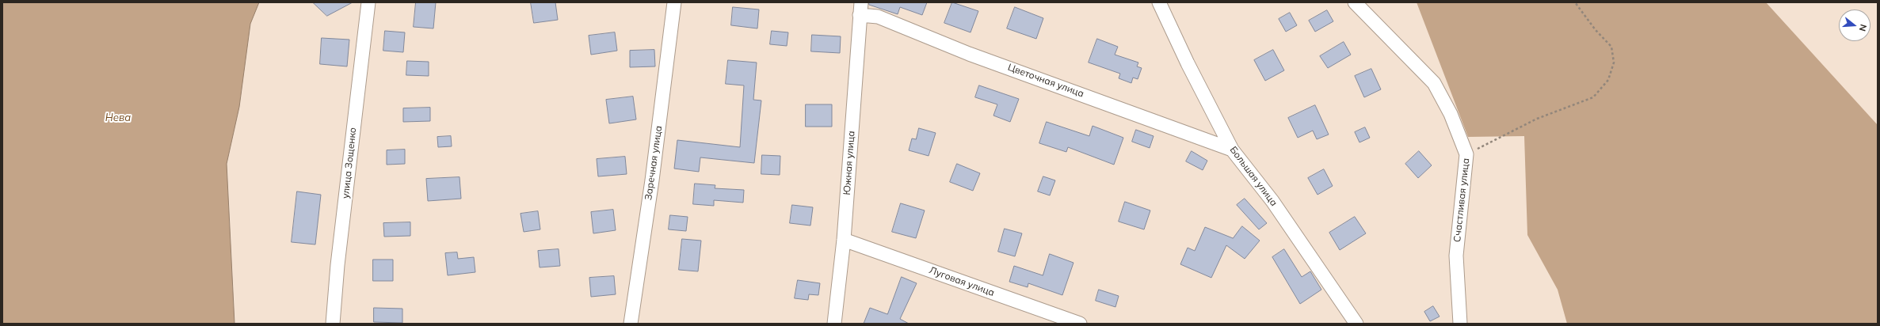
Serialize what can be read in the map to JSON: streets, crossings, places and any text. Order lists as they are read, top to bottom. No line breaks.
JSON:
{"streets":{"street":["Цветочная улица","улица Зощенко","Заречная улица","Южная улица","Большая улица","Счастливая улица","Луговая улица"]},"crossings":[["Цветочная улица","Южная улица"],["Цветочная улица","Большая улица"],["Южная улица","Луговая улица"]],"water":["Нева"],"north":"right"}
